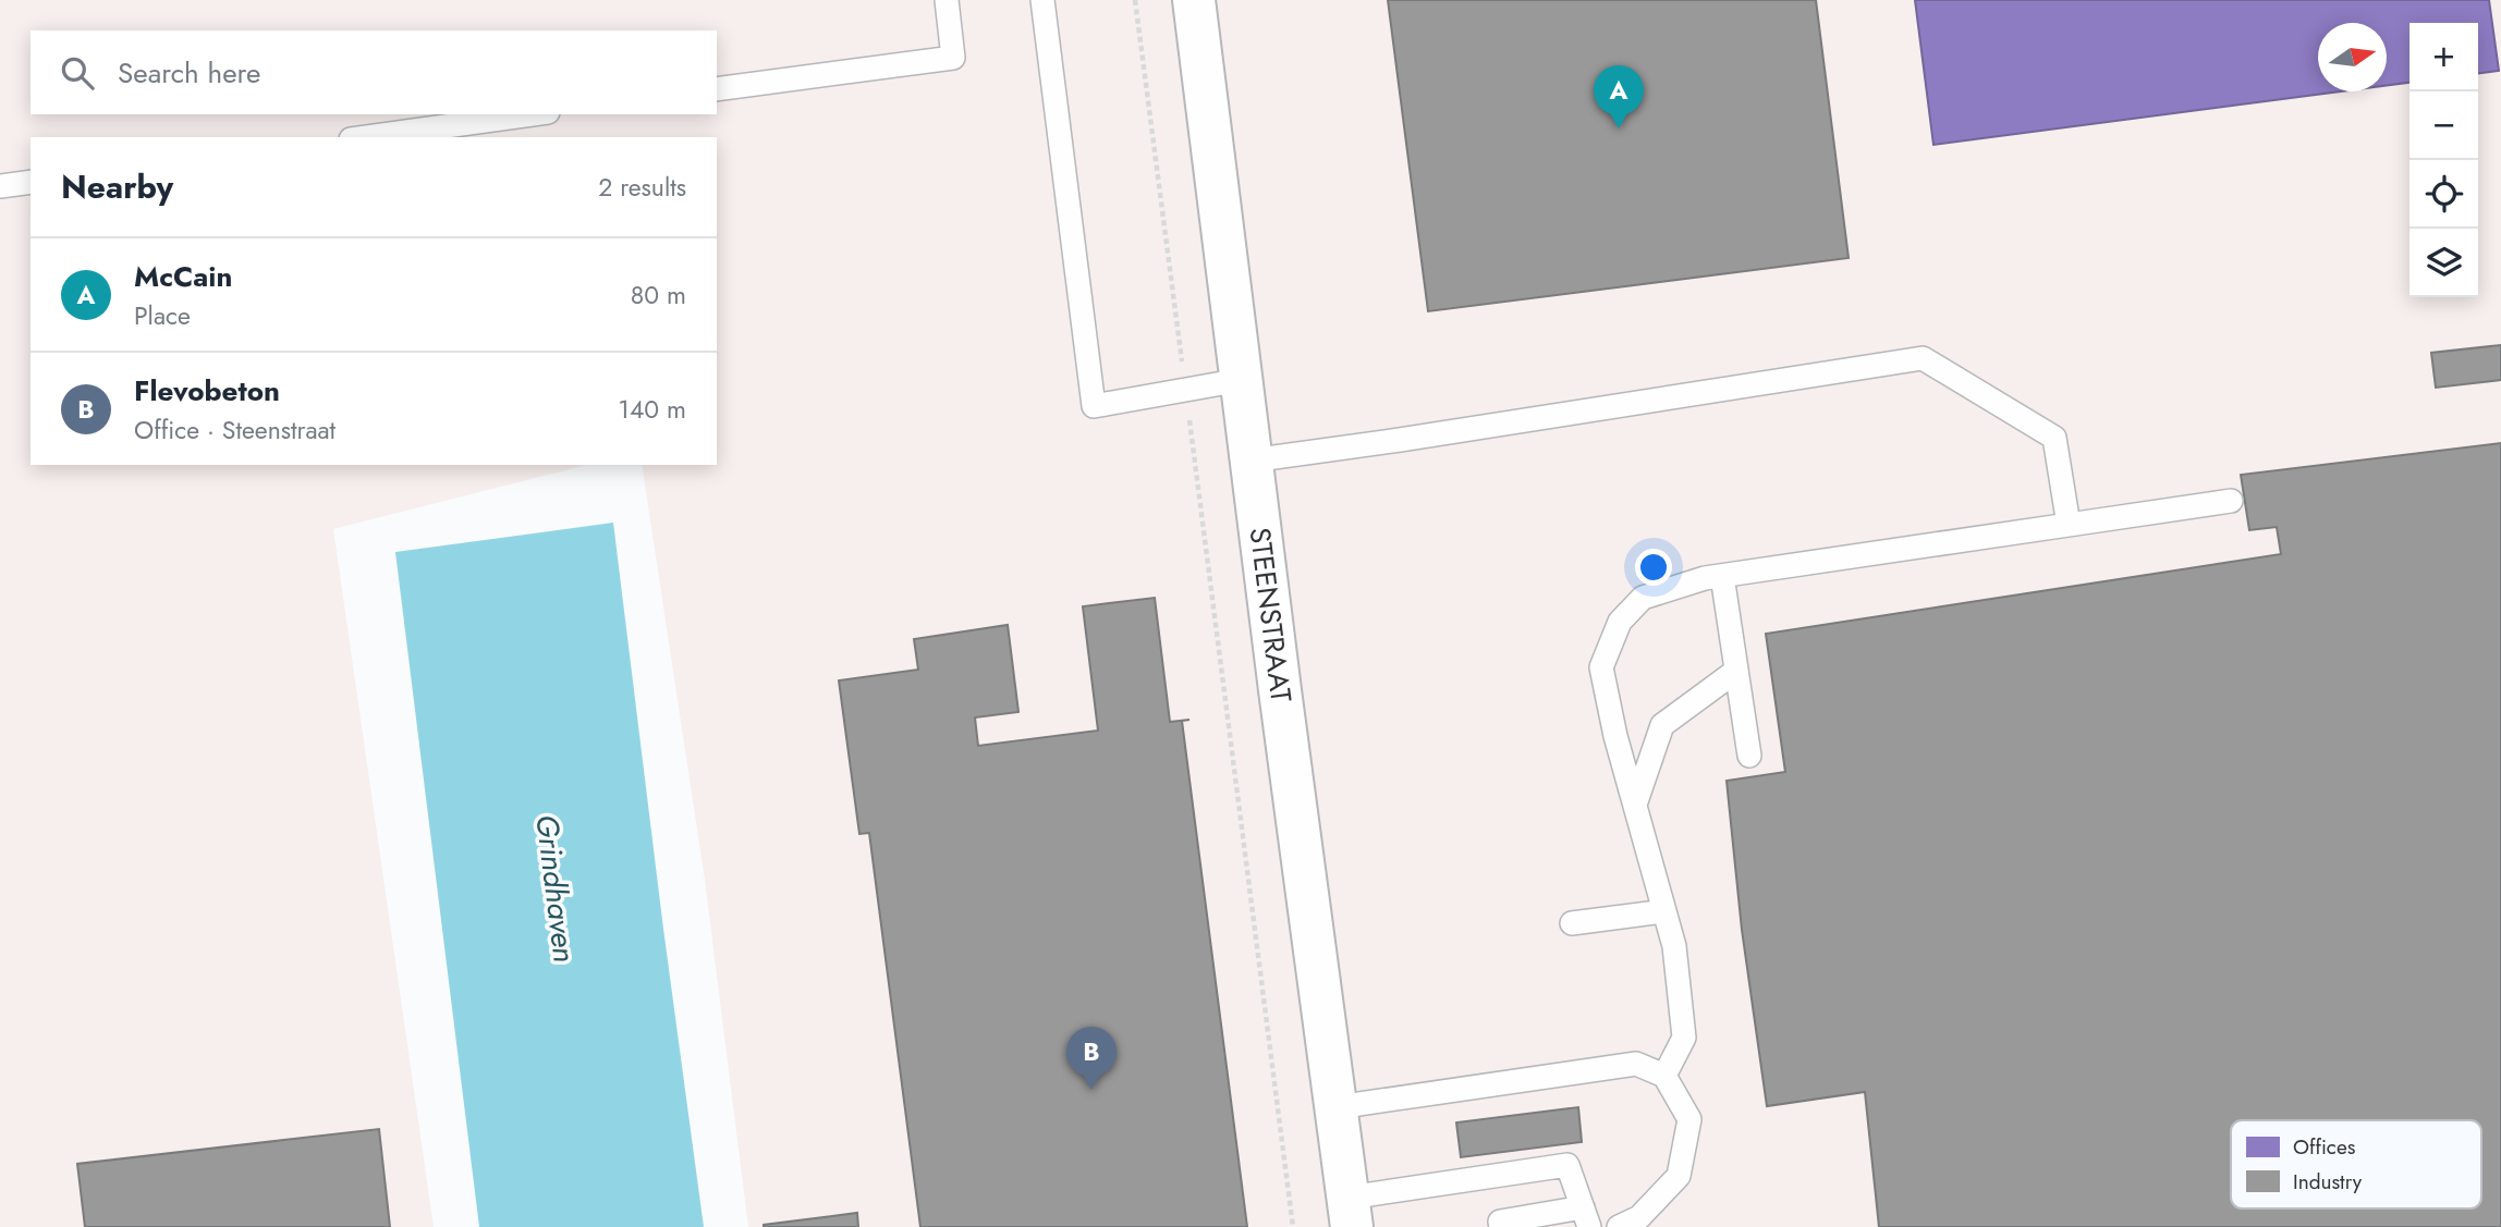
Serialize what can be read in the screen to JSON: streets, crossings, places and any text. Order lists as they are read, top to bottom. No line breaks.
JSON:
{"streets":{"street":["STEENSTRAAT"]},"water":["Grindhaven"],"legend":["Offices","Industry"],"north":"right","page":{"map_buttons":["+","−"],"search":"Search here","pins":["A","B"],"heading":["Nearby","2 results"],"list":[{"mark":"A","name":"McCain","note":"Place","value":"80 m"},{"mark":"B","name":"Flevobeton","note":"Office · Steenstraat","value":"140 m"}]}}
